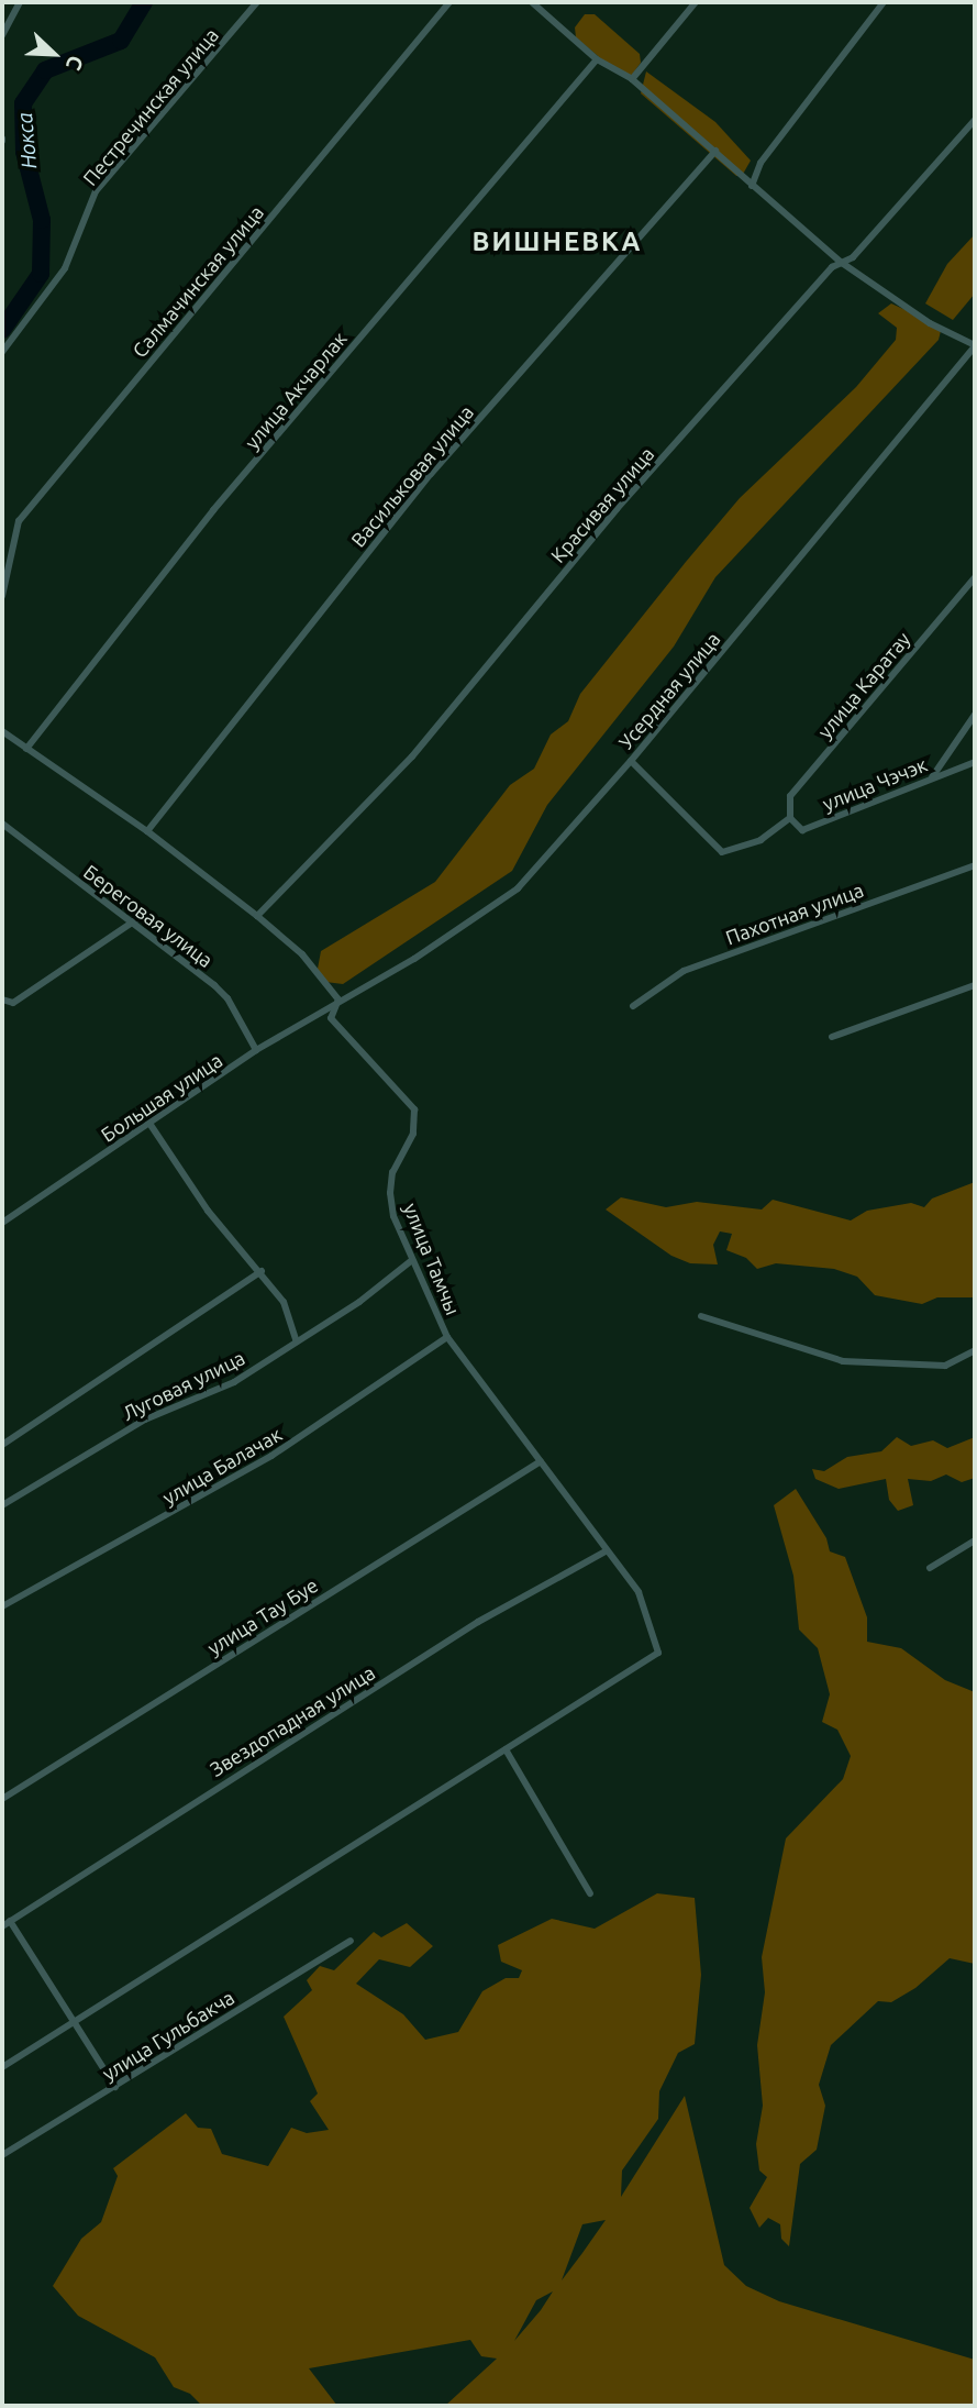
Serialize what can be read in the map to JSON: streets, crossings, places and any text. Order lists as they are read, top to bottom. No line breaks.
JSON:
{"streets":{"street":["Пестречинская улица","Салмачинская улица","улица Акчарлак","Васильковая улица","Красивая улица","улица Каратау","Усердная улица","улица Чэчэк","Пахотная улица","Береговая улица","Большая улица","улица Тамчы","Луговая улица","улица Балачак","улица Тау Буе","Звездопадная улица","улица Гульбакча"]},"crossings":[["улица Каратау","улица Чэчэк"],["Усердная улица","Большая улица"],["Усердная улица","улица Тамчы"],["Береговая улица","Большая улица"],["Большая улица","улица Тамчы"],["улица Тамчы","Луговая улица"],["улица Тамчы","улица Балачак"],["улица Тамчы","улица Тау Буе"],["улица Тамчы","Звездопадная улица"]],"districts":["ВИШНЕВКА"],"water":["Нокса"],"north":"bottom right"}
